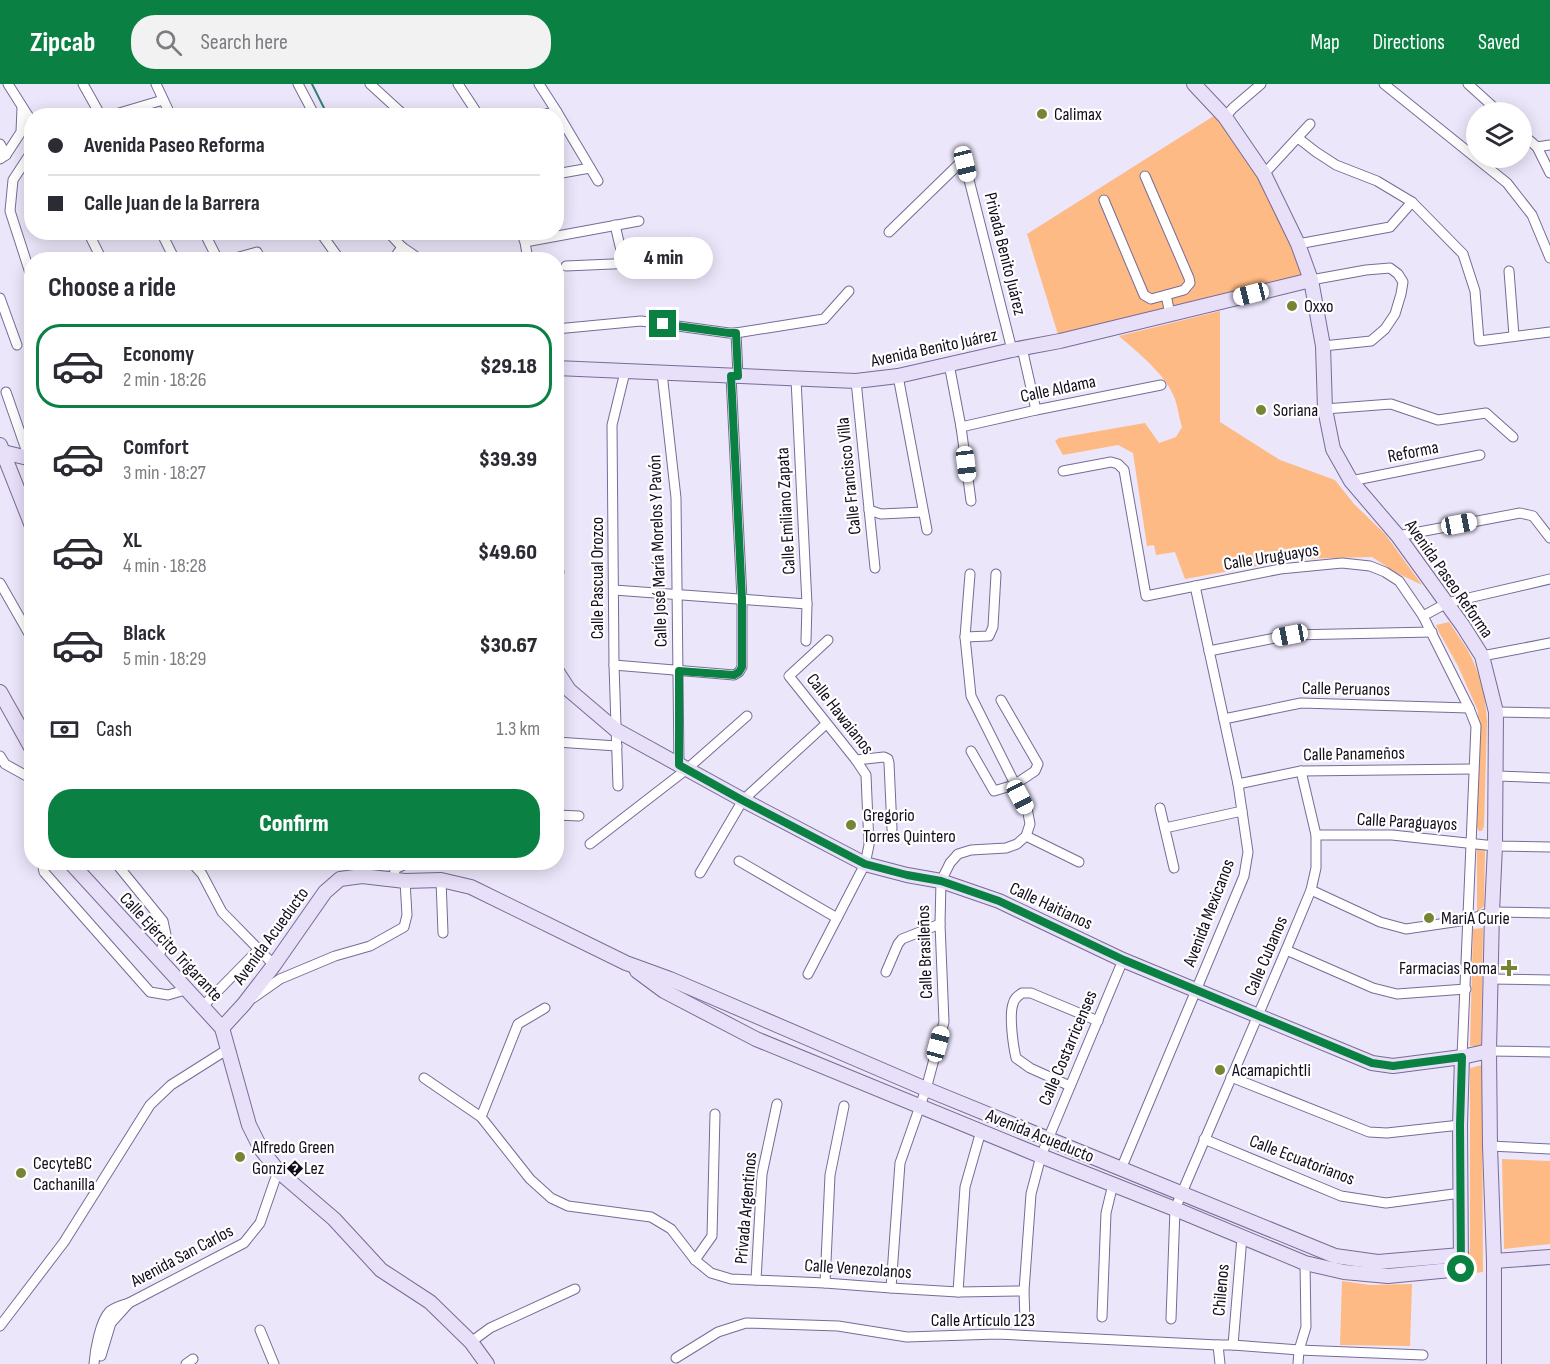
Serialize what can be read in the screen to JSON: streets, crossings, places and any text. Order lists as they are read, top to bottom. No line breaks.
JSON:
{"streets":{"main road":["Avenida Benito Juárez","Avenida Paseo Reforma","Calle Haitianos","Avenida Acueducto","Calle Ejército Trigarante"],"street":["Privada Benito Juárez","Calle Aldama","Reforma","Calle Francisco Villa","Calle Emiliano Zapata","Calle José María Morelos Y Pavón","Calle Uruguayos","Calle Pascual Orozco","Calle Peruanos","Calle Hawaianos","Calle Panameños","Calle Paraguayos","Avenida Mexicanos","Calle Brasileños","Calle Cubanos","Calle Costarricenses","Calle Ecuatorianos","Privada Argentinos","Avenida San Carlos","Calle Venezolanos","Chilenos","Calle Artículo 123"]},"crossings":[["Privada Benito Juárez","Avenida Benito Juárez"],["Avenida Benito Juárez","Calle Francisco Villa"],["Avenida Benito Juárez","Calle Emiliano Zapata"],["Avenida Benito Juárez","Calle José María Morelos Y Pavón"],["Avenida Benito Juárez","Calle Pascual Orozco"],["Avenida Benito Juárez","Avenida Paseo Reforma"],["Reforma","Avenida Paseo Reforma"],["Calle José María Morelos Y Pavón","Calle Haitianos"],["Calle Uruguayos","Avenida Mexicanos"],["Calle Pascual Orozco","Calle Haitianos"],["Avenida Paseo Reforma","Calle Paraguayos"],["Avenida Paseo Reforma","Calle Haitianos"],["Calle Peruanos","Avenida Mexicanos"],["Calle Hawaianos","Calle Haitianos"],["Calle Panameños","Avenida Mexicanos"],["Calle Panameños","Calle Cubanos"],["Calle Paraguayos","Calle Cubanos"],["Calle Haitianos","Avenida Mexicanos"],["Calle Haitianos","Calle Brasileños"],["Calle Haitianos","Calle Cubanos"],["Calle Haitianos","Calle Costarricenses"],["Avenida Mexicanos","Avenida Acueducto"],["Avenida Acueducto","Calle Ejército Trigarante"],["Avenida Acueducto","Calle Brasileños"],["Avenida Acueducto","Calle Cubanos"],["Avenida Acueducto","Calle Costarricenses"],["Avenida Acueducto","Chilenos"],["Calle Brasileños","Calle Venezolanos"],["Calle Cubanos","Calle Ecuatorianos"],["Calle Costarricenses","Calle Venezolanos"],["Privada Argentinos","Calle Venezolanos"],["Chilenos","Calle Artículo 123"]],"places":{"other":["Calimax","Oxxo","Soriana","Gregorio Torres Quintero","MariA Curie","Acamapichtli","Alfredo Green Gonzi�Lez","CecyteBC Cachanilla"],"health":["Farmacias Roma"]},"page":{"header":"Zipcab","search":"Search here","nav":["Map","Directions","Saved"],"banner":["Avenida Paseo Reforma","Calle Juan de la Barrera"],"bubble":"4 min","heading":"Choose a ride","list":[{"name":"Economy","note":"2 min · 18:26","value":"$29.18"},{"name":"Comfort","note":"3 min · 18:27","value":"$39.39"},{"name":"XL","note":"4 min · 18:28","value":"$49.60"},{"name":"Black","note":"5 min · 18:29","value":"$30.67"}],"pay":["Cash","1.3 km"],"buttons":"Confirm"}}
